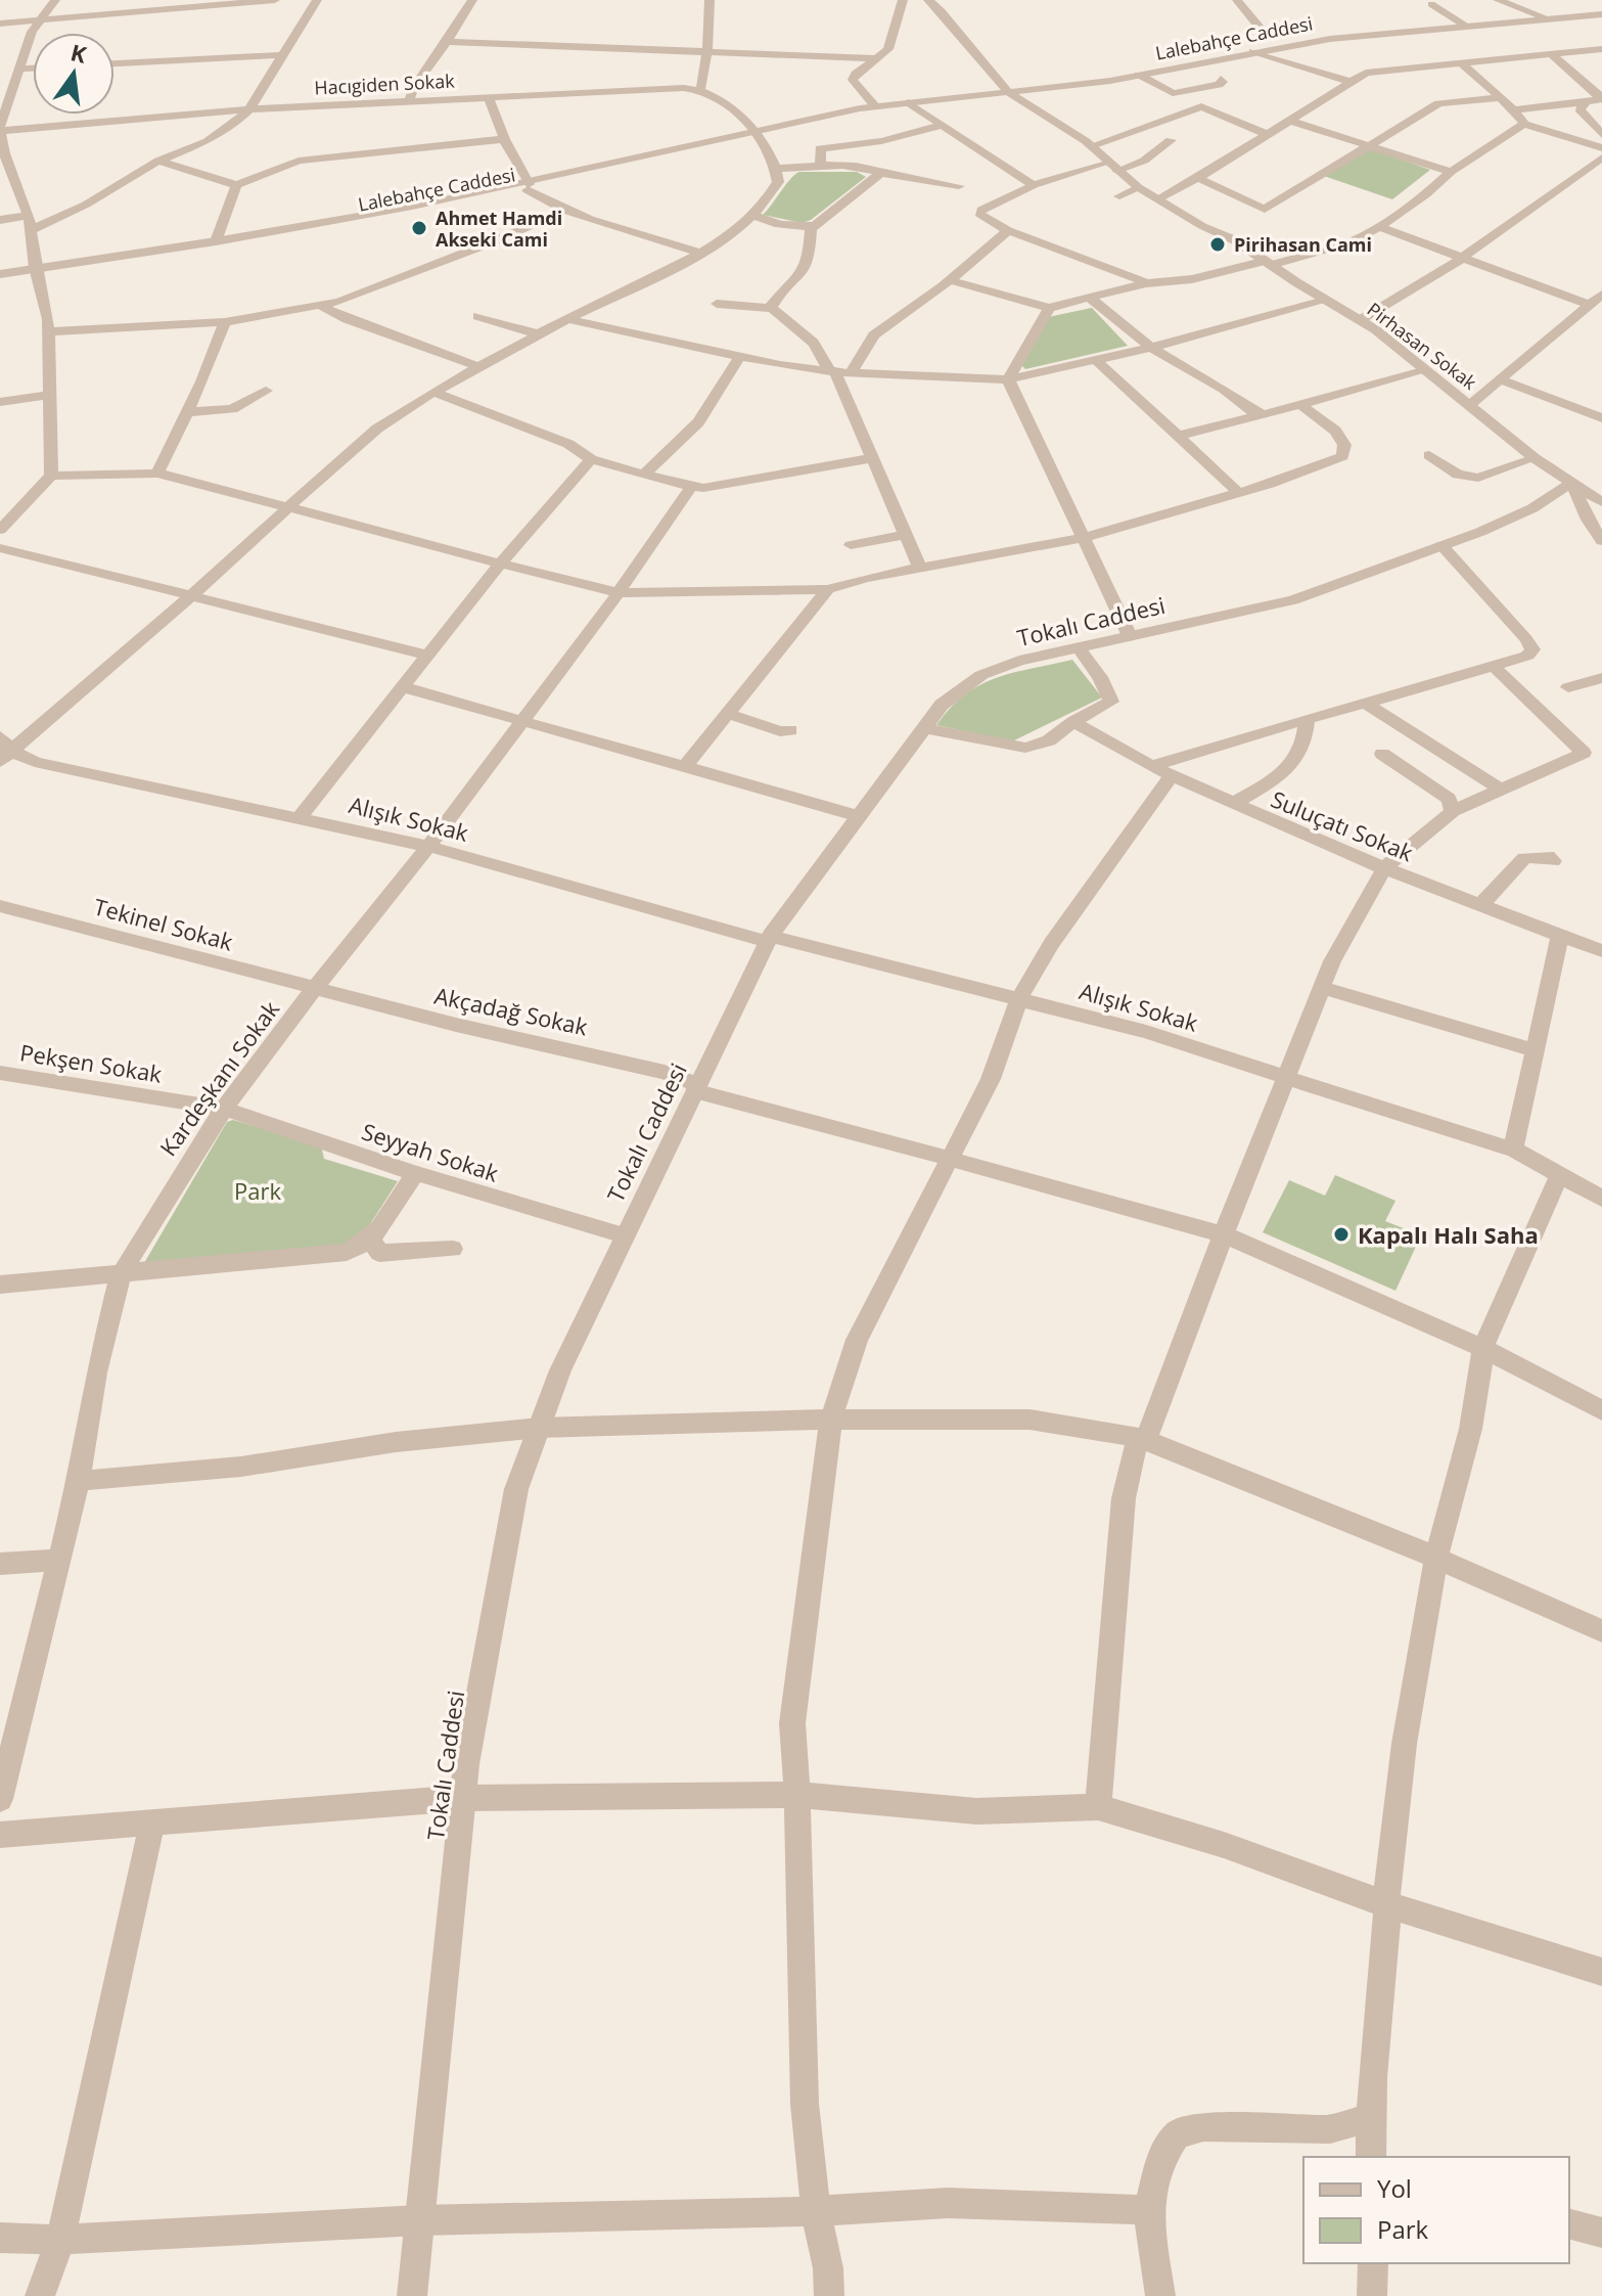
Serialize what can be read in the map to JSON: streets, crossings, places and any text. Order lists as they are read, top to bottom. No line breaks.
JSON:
{"streets":{"street":["Lalebahçe Caddesi","Hacıgiden Sokak","Pirhasan Sokak","Tokalı Caddesi","Alışık Sokak","Suluçatı Sokak","Tekinel Sokak","Akçadağ Sokak","Pekşen Sokak","Kardeşkanı Sokak","Seyyah Sokak"]},"crossings":[["Lalebahçe Caddesi","Pirhasan Sokak"],["Pirhasan Sokak","Tokalı Caddesi"],["Tokalı Caddesi","Alışık Sokak"],["Tokalı Caddesi","Akçadağ Sokak"],["Tokalı Caddesi","Seyyah Sokak"],["Alışık Sokak","Kardeşkanı Sokak"],["Tekinel Sokak","Akçadağ Sokak"],["Tekinel Sokak","Kardeşkanı Sokak"],["Akçadağ Sokak","Kardeşkanı Sokak"],["Pekşen Sokak","Kardeşkanı Sokak"],["Pekşen Sokak","Seyyah Sokak"],["Kardeşkanı Sokak","Seyyah Sokak"]],"parks":["Park"],"places":["Ahmet Hamdi Akseki Cami","Pirihasan Cami","Kapalı Halı Saha"],"legend":["Yol","Park"],"north":"top"}
